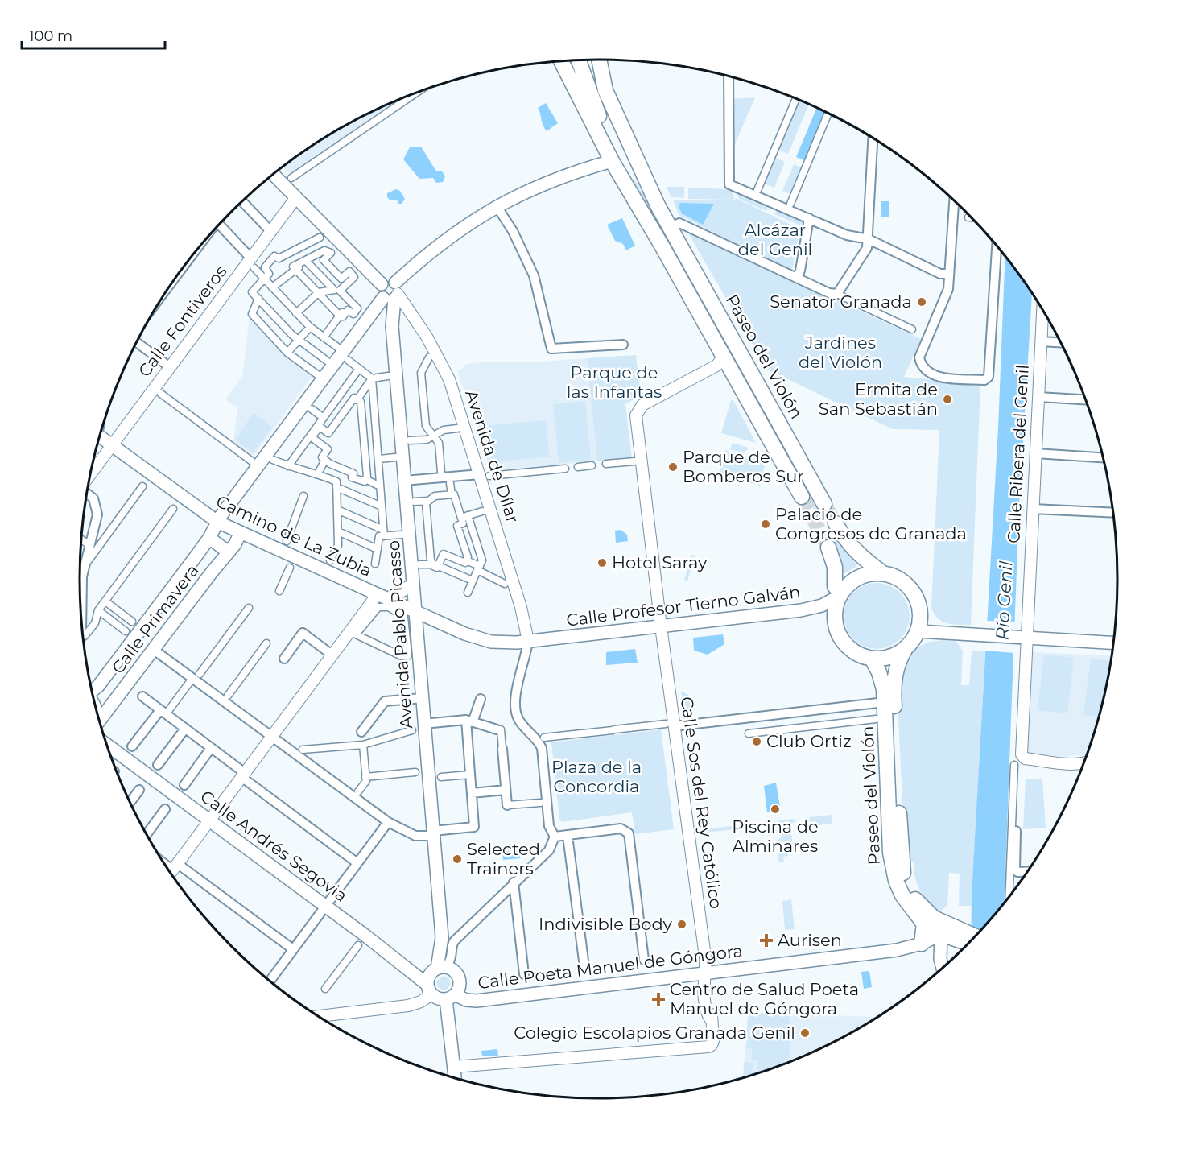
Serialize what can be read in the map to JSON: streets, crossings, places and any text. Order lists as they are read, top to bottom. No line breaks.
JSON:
{"streets":{"main road":["Paseo del Violón","Camino de La Zubia","Calle Profesor Tierno Galván","Calle Primavera","Avenida Pablo Picasso","Calle Andrés Segovia","Calle Poeta Manuel de Góngora"],"street":["Calle Fontiveros","Calle Ribera del Genil","Avenida de Dílar","Calle Sos del Rey Católico"]},"crossings":[["Calle Fontiveros","Camino de La Zubia"],["Calle Fontiveros","Avenida Pablo Picasso"],["Paseo del Violón","Calle Profesor Tierno Galván"],["Paseo del Violón","Calle Primavera"],["Paseo del Violón","Calle Sos del Rey Católico"],["Paseo del Violón","Calle Poeta Manuel de Góngora"],["Avenida de Dílar","Camino de La Zubia"],["Avenida de Dílar","Calle Profesor Tierno Galván"],["Avenida de Dílar","Calle Primavera"],["Avenida de Dílar","Avenida Pablo Picasso"],["Camino de La Zubia","Calle Profesor Tierno Galván"],["Camino de La Zubia","Calle Primavera"],["Camino de La Zubia","Avenida Pablo Picasso"],["Calle Profesor Tierno Galván","Calle Sos del Rey Católico"],["Calle Primavera","Avenida Pablo Picasso"],["Avenida Pablo Picasso","Calle Andrés Segovia"],["Avenida Pablo Picasso","Calle Poeta Manuel de Góngora"],["Calle Sos del Rey Católico","Calle Poeta Manuel de Góngora"],["Calle Andrés Segovia","Calle Poeta Manuel de Góngora"]],"water":["Río Genil"],"parks":["Alcázar del Genil","Jardines del Violón","Parque de las Infantas","Plaza de la Concordia"],"places":{"other":["Senator Granada","Ermita de San Sebastián","Parque de Bomberos Sur","Palacio de Congresos de Granada","Hotel Saray","Club Ortiz","Piscina de Alminares","Selected Trainers","Indivisible Body","Colegio Escolapios Granada Genil"],"health":["Aurisen","Centro de Salud Poeta Manuel de Góngora"]},"scale_bar":"100 m"}
